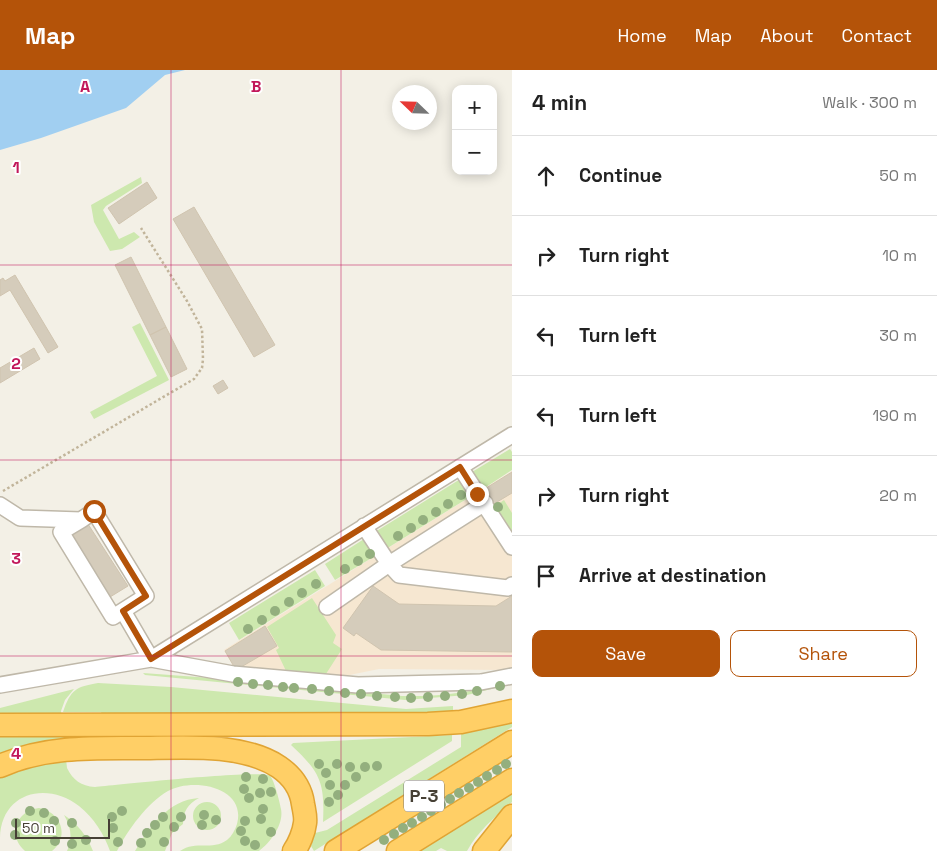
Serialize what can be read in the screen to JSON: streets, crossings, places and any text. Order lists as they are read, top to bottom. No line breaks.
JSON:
{"streets":{"highway":["P-3"]},"scale_bar":"50 m","north":"top left","page":{"header":"Map","nav":["Home","Map","About","Contact"],"heading":["4 min","Walk · 300 m"],"map_buttons":["+","−"],"list":[["Continue","50 m"],["Turn right","10 m"],["Turn left","30 m"],["Turn left","190 m"],["Turn right","20 m"],"Arrive at destination"],"buttons":["Save","Share"],"scale":"50 m"},"grid":{"columns":["A","B"],"rows":["1","2","3","4"]}}
